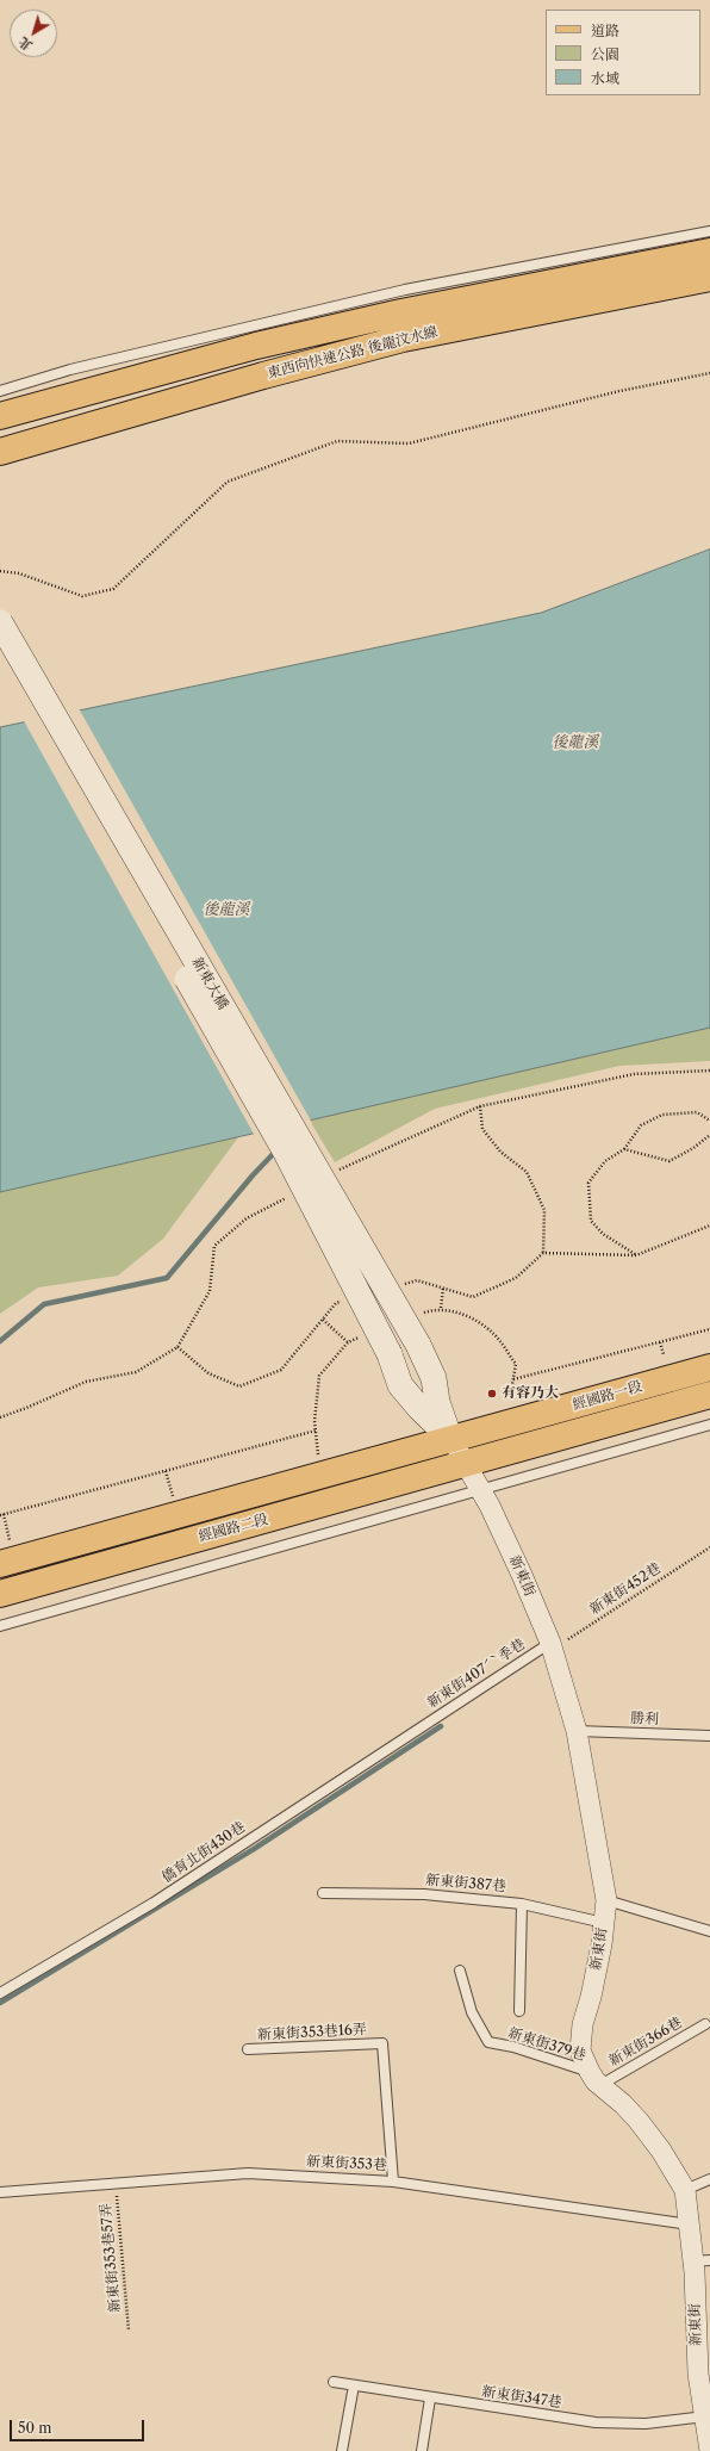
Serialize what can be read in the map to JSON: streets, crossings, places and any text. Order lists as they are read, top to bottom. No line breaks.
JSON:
{"streets":{"main road":["東西向快速公路 後龍汶水線","經國路一段","經國路二段"],"street":["新東大橋","新東街"],"lane":["新東街407ˊˋ季巷","勝利","僑育北街430巷","新東街387巷","新東街353巷16弄","新東街366巷","新東街379巷","新東街353巷","新東街347巷"],"path":["新東街452巷","新東街353巷57弄"]},"crossings":[["新東大橋","經國路一段"],["新東大橋","經國路二段"],["新東大橋","新東街"],["經國路一段","經國路二段"],["經國路一段","新東街"],["經國路二段","新東街"],["新東街","新東街452巷"],["新東街","新東街407ˊˋ季巷"],["新東街","勝利"],["新東街","新東街387巷"],["新東街","新東街366巷"],["新東街","新東街379巷"],["新東街","新東街353巷"],["新東街","新東街347巷"],["新東街452巷","新東街407ˊˋ季巷"],["新東街407ˊˋ季巷","僑育北街430巷"],["新東街353巷16弄","新東街353巷"],["新東街366巷","新東街379巷"],["新東街353巷","新東街353巷57弄"]],"water":["後龍溪"],"places":["有容乃大"],"legend":["道路","公園","水域"],"scale_bar":"50 m","north":"bottom left"}
